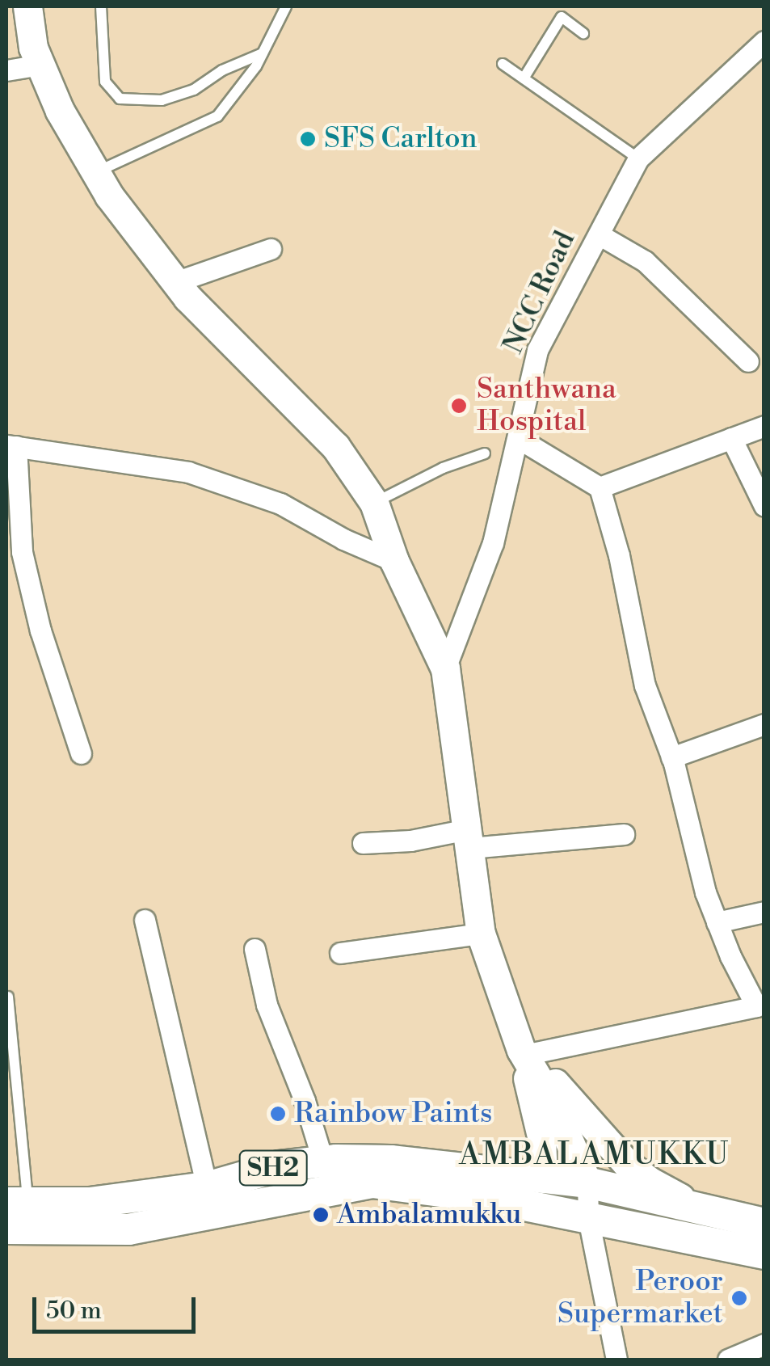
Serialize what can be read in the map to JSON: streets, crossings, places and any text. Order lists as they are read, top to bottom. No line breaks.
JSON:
{"streets":{"main road":["SH2"],"street":["NCC Road"]},"districts":["AMBALAMUKKU"],"places":["SFS Carlton","Santhwana Hospital","Rainbow Paints","Ambalamukku","Peroor Supermarket"],"scale_bar":"50 m"}
